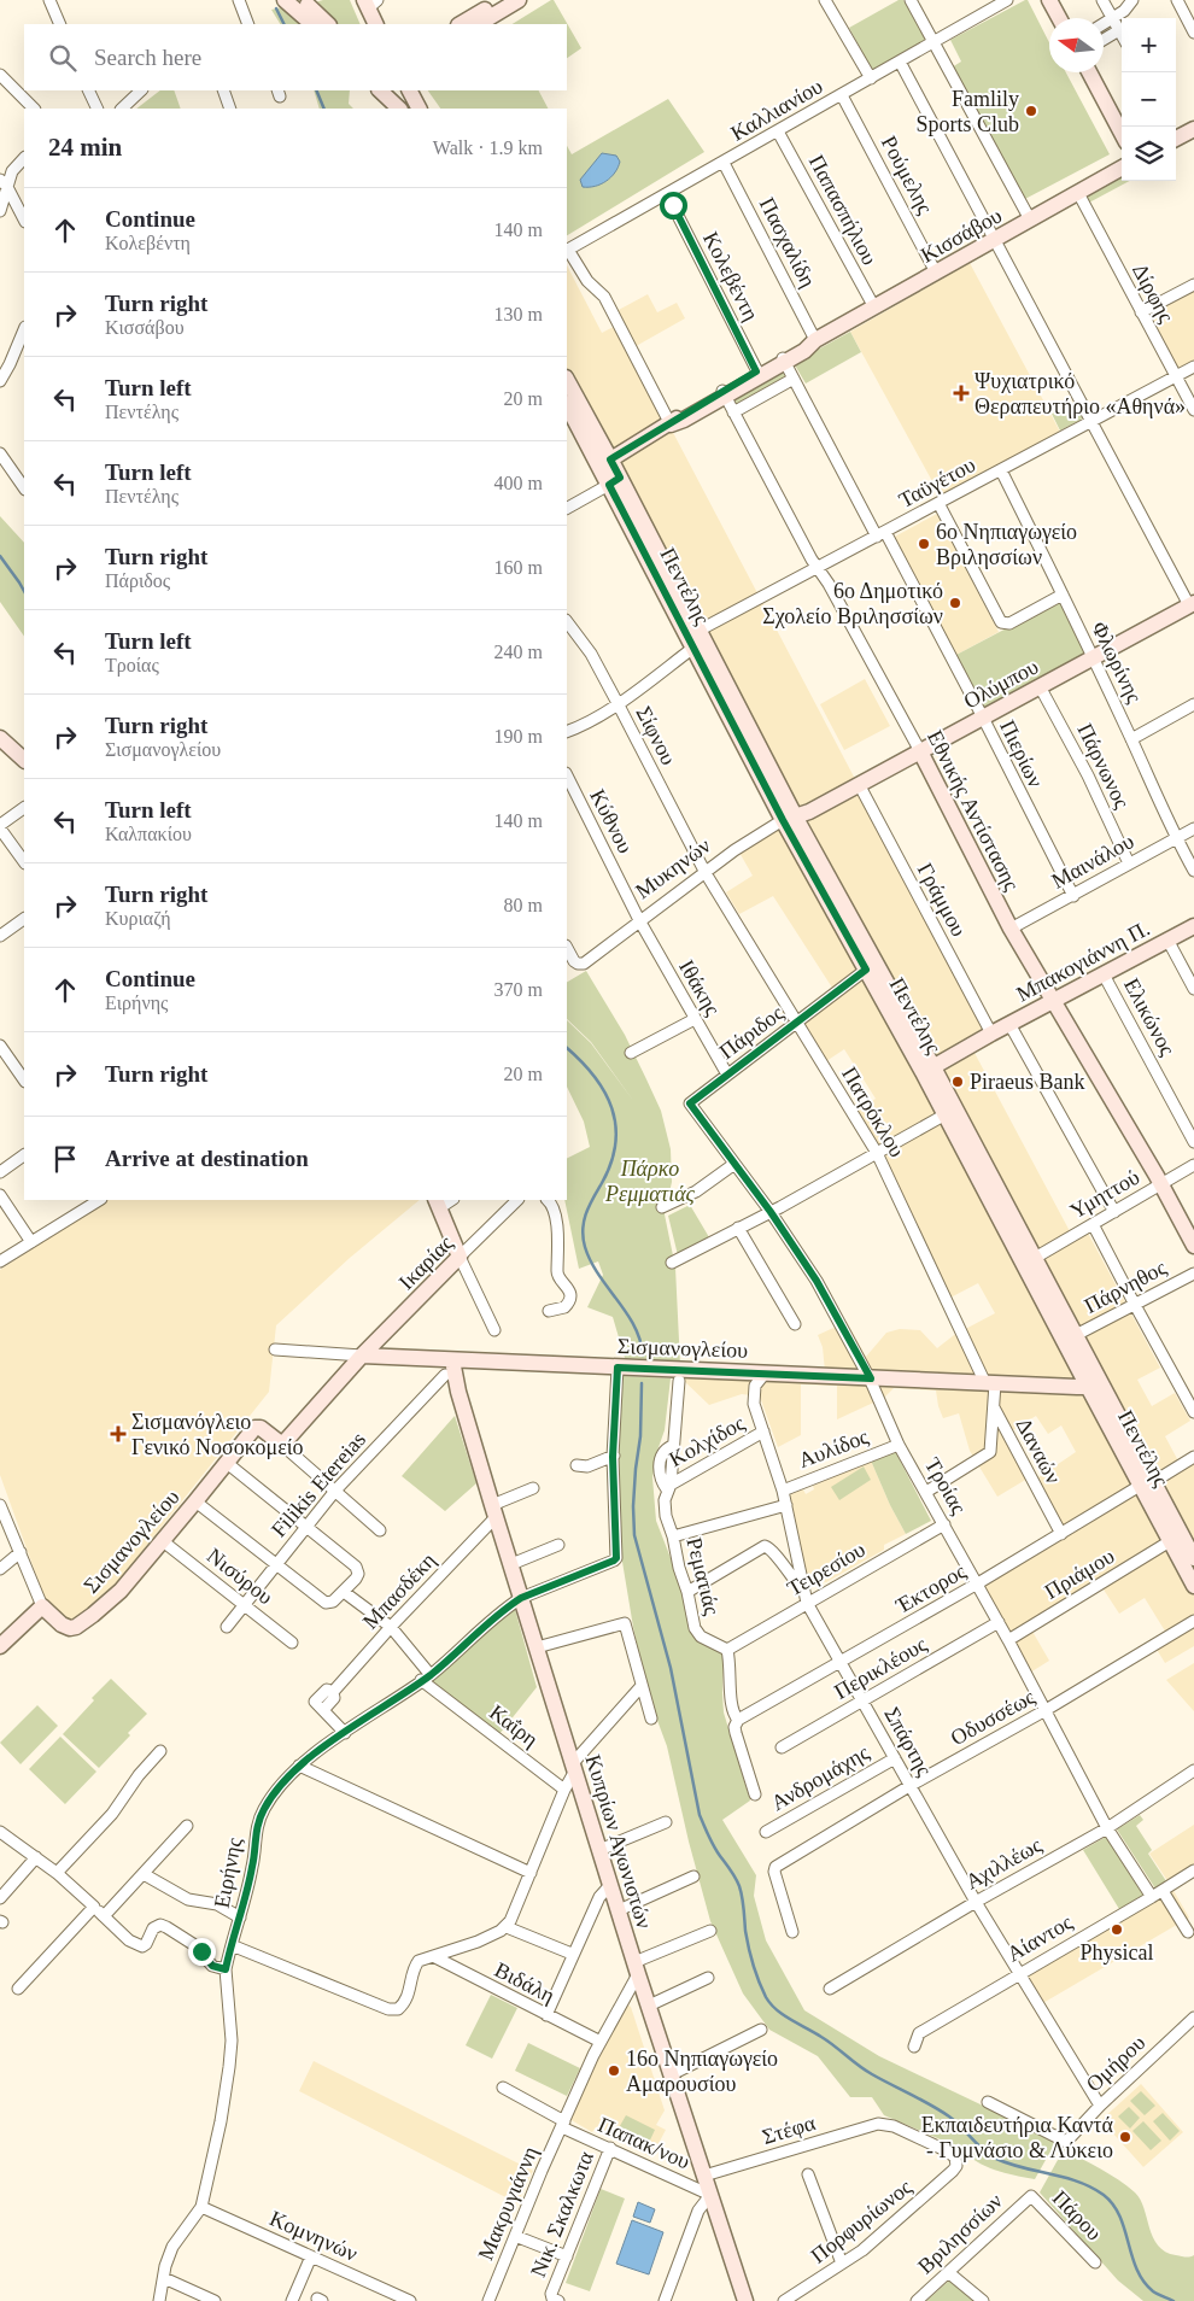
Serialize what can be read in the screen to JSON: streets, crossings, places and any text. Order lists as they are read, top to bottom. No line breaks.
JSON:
{"streets":{"street":["Καλλιανίου","Ρούμελης","Παπασπήλιου","Κισσάβου","Πασχαλίδη","Κολεβέντη","Δίρφης","Ταϋγέτου","Πεντέλης","Φλωρίνης","Ολύμπου","Σίφνου","Πιερίων","Πάρνωνος","Εθνικής Αντίστασης","Κύθνου","Μαινάλου","Μυκηνών","Γράμμου","Μπακογιάννη Π.","Ιθάκης","Ελικώνος","Πάριδος","Πατρόκλου","Υμηττού","Ικαρίας","Πάρνηθος","Σισμανογλείου","Κολχίδος","Αυλίδος","Δαναών","Filikis Etereias","Τροίας","Τειρεσίου","Πριάμου","Νισύρου","Ρεματιάς","Έκτορος","Μπασδέκη","Περικλέους","Οδυσσέως","Καΐρη","Σπάρτης","Ανδρομάχης","Κυπρίων Αγωνιστών","Αχιλλέως","Ειρήνης","Αίαντος","Βιδάλη","Ομήρου","Στέφα","Παπακ/νου","Μακρυγιάννη","Νικ. Σκαλκωτα","Πάρου","Πορφυρίωνος","Βριλησσίων","Κομνηνών"]},"crossings":[["Καλλιανίου","Ρούμελης"],["Καλλιανίου","Παπασπήλιου"],["Καλλιανίου","Πασχαλίδη"],["Καλλιανίου","Κολεβέντη"],["Ρούμελης","Κισσάβου"],["Παπασπήλιου","Κισσάβου"],["Κισσάβου","Πασχαλίδη"],["Κισσάβου","Κολεβέντη"],["Κισσάβου","Δίρφης"],["Κισσάβου","Πεντέλης"],["Κισσάβου","Πιερίων"],["Κισσάβου","Εθνικής Αντίστασης"],["Δίρφης","Ταϋγέτου"],["Ταϋγέτου","Πεντέλης"],["Ταϋγέτου","Φλωρίνης"],["Ταϋγέτου","Πιερίων"],["Ταϋγέτου","Εθνικής Αντίστασης"],["Πεντέλης","Ολύμπου"],["Πεντέλης","Μυκηνών"],["Πεντέλης","Μπακογιάννη Π."],["Πεντέλης","Πάριδος"],["Πεντέλης","Υμηττού"],["Πεντέλης","Πάρνηθος"],["Πεντέλης","Σισμανογλείου"],["Πεντέλης","Πριάμου"],["Πεντέλης","Έκτορος"],["Φλωρίνης","Ολύμπου"],["Φλωρίνης","Μαινάλου"],["Ολύμπου","Πιερίων"],["Ολύμπου","Πάρνωνος"],["Ολύμπου","Εθνικής Αντίστασης"],["Ολύμπου","Μυκηνών"],["Ολύμπου","Γράμμου"],["Σίφνου","Μυκηνών"],["Σίφνου","Πατρόκλου"],["Πιερίων","Μαινάλου"],["Πάρνωνος","Μαινάλου"],["Εθνικής Αντίστασης","Μαινάλου"],["Εθνικής Αντίστασης","Μπακογιάννη Π."],["Εθνικής Αντίστασης","Υμηττού"],["Κύθνου","Μυκηνών"],["Κύθνου","Ιθάκης"],["Μυκηνών","Ιθάκης"],["Μυκηνών","Πατρόκλου"],["Γράμμου","Μπακογιάννη Π."],["Μπακογιάννη Π.","Ελικώνος"],["Ιθάκης","Πάριδος"],["Πάριδος","Πατρόκλου"],["Πάριδος","Τροίας"],["Πατρόκλου","Σισμανογλείου"],["Πατρόκλου","Δαναών"],["Ικαρίας","Σισμανογλείου"],["Σισμανογλείου","Δαναών"],["Σισμανογλείου","Filikis Etereias"],["Σισμανογλείου","Τροίας"],["Σισμανογλείου","Νισύρου"],["Σισμανογλείου","Ρεματιάς"],["Σισμανογλείου","Σπάρτης"],["Σισμανογλείου","Κυπρίων Αγωνιστών"],["Κολχίδος","Ρεματιάς"],["Κολχίδος","Σπάρτης"],["Αυλίδος","Τροίας"],["Αυλίδος","Σπάρτης"],["Δαναών","Έκτορος"],["Filikis Etereias","Νισύρου"],["Filikis Etereias","Κυπρίων Αγωνιστών"],["Τροίας","Τειρεσίου"],["Τροίας","Πριάμου"],["Τροίας","Έκτορος"],["Τροίας","Περικλέους"],["Τροίας","Οδυσσέως"],["Τροίας","Αχιλλέως"],["Τροίας","Αίαντος"],["Τειρεσίου","Ρεματιάς"],["Τειρεσίου","Σπάρτης"],["Έκτορος","Σπάρτης"],["Μπασδέκη","Καΐρη"],["Μπασδέκη","Κυπρίων Αγωνιστών"],["Περικλέους","Σπάρτης"],["Οδυσσέως","Σπάρτης"],["Καΐρη","Ειρήνης"],["Σπάρτης","Ανδρομάχης"],["Σπάρτης","Αχιλλέως"],["Σπάρτης","Αίαντος"],["Σπάρτης","Ομήρου"],["Κυπρίων Αγωνιστών","Ειρήνης"],["Κυπρίων Αγωνιστών","Στέφα"],["Κυπρίων Αγωνιστών","Παπακ/νου"],["Κυπρίων Αγωνιστών","Μακρυγιάννη"],["Ειρήνης","Κομνηνών"],["Βιδάλη","Μακρυγιάννη"],["Στέφα","Πορφυρίωνος"],["Παπακ/νου","Μακρυγιάννη"],["Παπακ/νου","Νικ. Σκαλκωτα"],["Πάρου","Βριλησσίων"]],"parks":["Πάρκο Ρεμματιάς"],"places":{"other":["Famlily Sports Club","6ο Νηπιαγωγείο Βριλησσίων","6ο Δημοτικό Σχολείο Βριλησσίων","Piraeus Bank","Physical","16ο Νηπιαγωγείο Αμαρουσίου","Εκπαιδευτήρια Καντά - Γυμνάσιο & Λύκειο"],"health":["Ψυχιατρικό Θεραπευτήριο «Αθηνά»","Σισμανόγλειο Γενικό Νοσοκομείο"]},"north":"left","page":{"map_buttons":["+","−"],"search":"Search here","heading":["24 min","Walk · 1.9 km"],"list":[["Continue","Κολεβέντη","140 m"],["Turn right","Κισσάβου","130 m"],["Turn left","Πεντέλης","20 m"],["Turn left","Πεντέλης","400 m"],["Turn right","Πάριδος","160 m"],["Turn left","Τροίας","240 m"],["Turn right","Σισμανογλείου","190 m"],["Turn left","Καλπακίου","140 m"],["Turn right","Κυριαζή","80 m"],["Continue","Ειρήνης","370 m"],["Turn right","20 m"],"Arrive at destination"]}}
